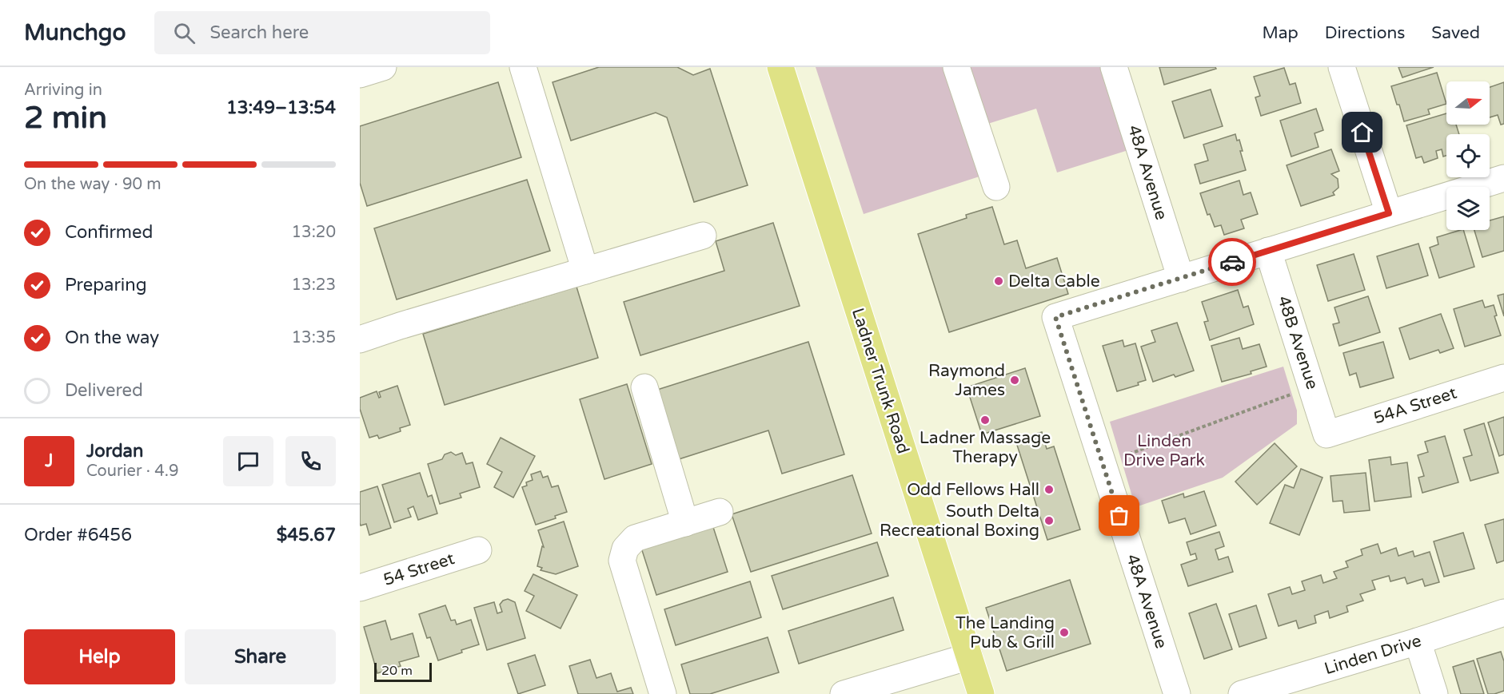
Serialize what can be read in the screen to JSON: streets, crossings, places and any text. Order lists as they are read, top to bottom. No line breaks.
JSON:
{"streets":{"main road":["Ladner Trunk Road"],"street":["48A Avenue","48B Avenue","54A Street","54 Street","Linden Drive"]},"crossings":[["48B Avenue","54A Street"]],"parks":["Linden Drive Park"],"places":["Delta Cable","Raymond James","Ladner Massage Therapy","Odd Fellows Hall","South Delta Recreational Boxing","The Landing Pub & Grill"],"scale_bar":"20 m","north":"right","page":{"header":"Munchgo","search":"Search here","nav":["Map","Directions","Saved"],"heading":["2 min","Arriving in","13:49–13:54"],"panel":["Jordan","Courier · 4.9","Order #6456","$45.67"],"bar":"On the way · 90 m","list":[["Confirmed","13:20"],["Preparing","13:23"],["On the way","13:35"],"Delivered"],"round":"J","buttons":["Help","Share"],"scale":"20 m"}}
